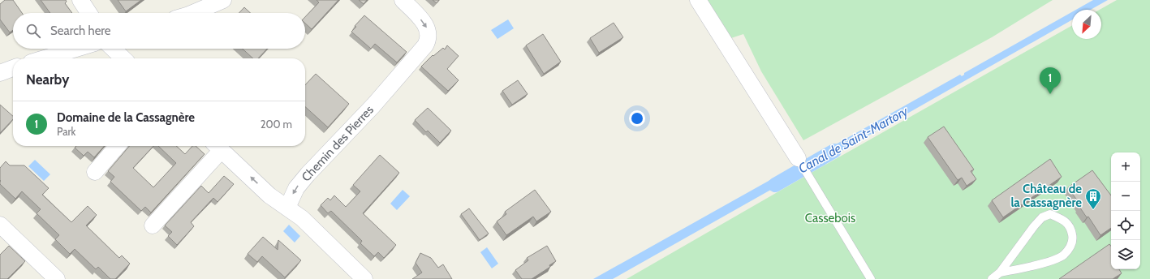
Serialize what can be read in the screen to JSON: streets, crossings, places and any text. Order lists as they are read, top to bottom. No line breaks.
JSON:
{"streets":{"street":["Chemin des Pierres"]},"one_way":["Chemin des Pierres"],"water":["Canal de Saint-Martory"],"parks":["Cassebois"],"places":{"building":["Château de la Cassagnère"]},"north":"bottom left","page":{"search":"Search here","heading":"Nearby","pins":"1","list":[{"mark":"1","name":"Domaine de la Cassagnère","note":"Park","value":"200 m"}],"map_buttons":["+","−"]}}
